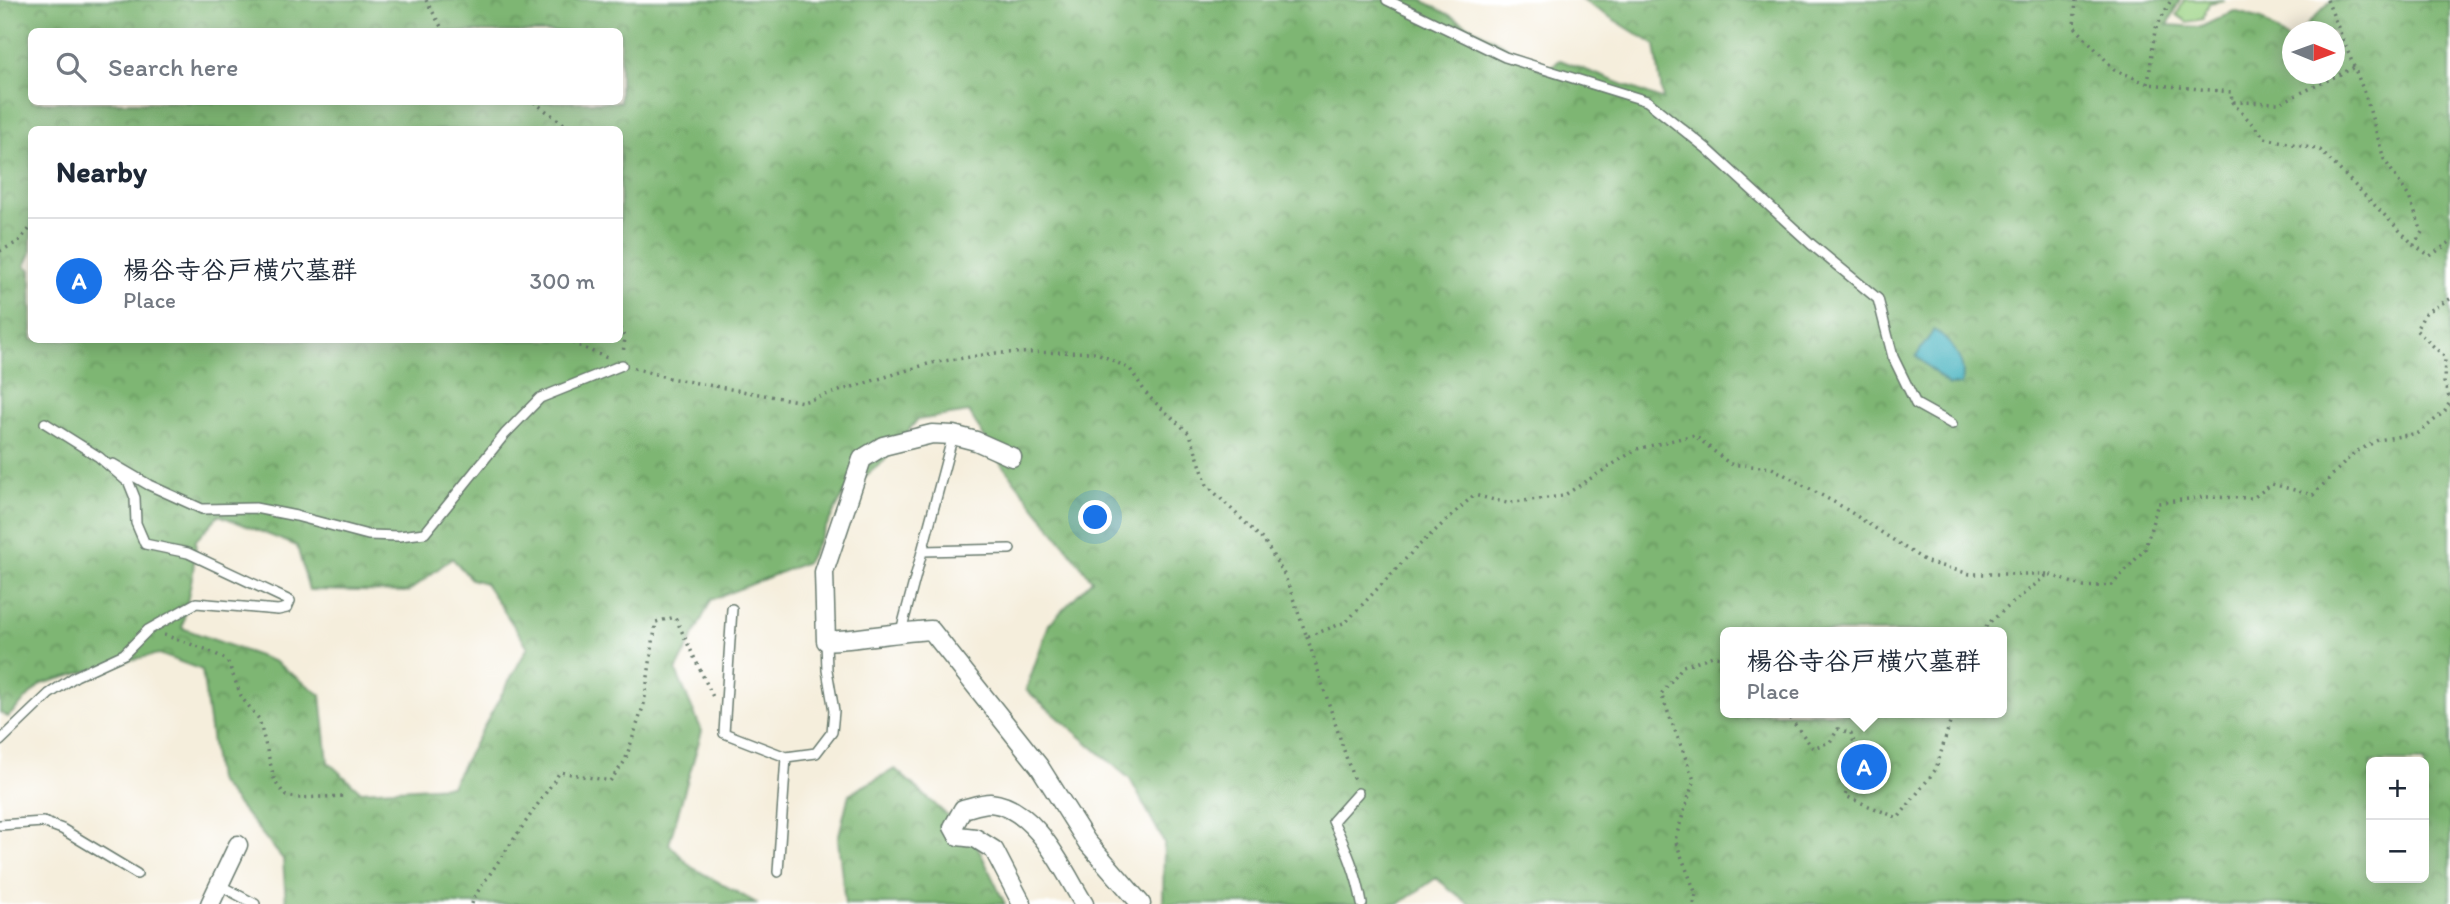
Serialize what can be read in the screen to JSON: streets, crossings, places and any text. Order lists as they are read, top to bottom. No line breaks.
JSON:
{"north":"right","page":{"search":"Search here","heading":"Nearby","list":[{"mark":"A","name":"楊谷寺谷戸横穴墓群","note":"Place","value":"300 m"}],"popup":["楊谷寺谷戸横穴墓群","Place"],"pins":"A","map_buttons":["+","−"]}}
